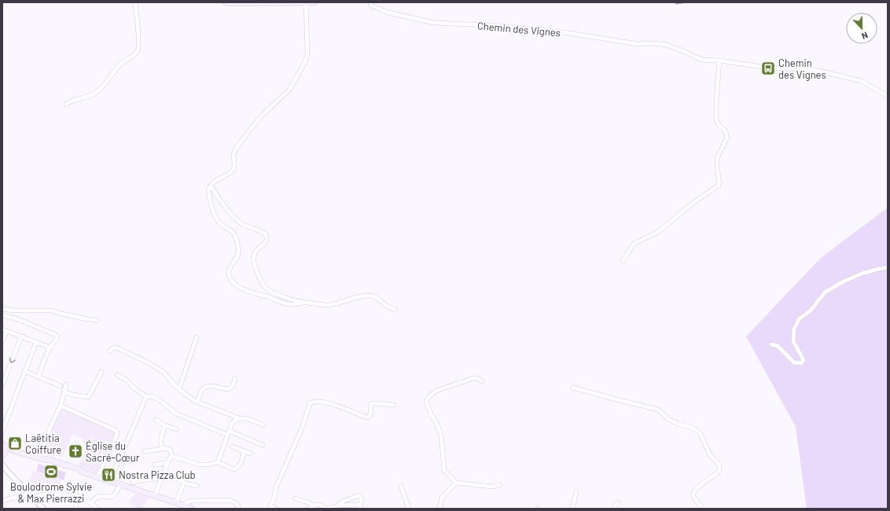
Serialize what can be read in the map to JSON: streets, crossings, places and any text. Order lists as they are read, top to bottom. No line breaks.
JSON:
{"streets":{"street":["Chemin des Vignes"]},"places":{"bus stop":["Chemin des Vignes"],"shop":["Laëtitia Coiffure"],"church":["Église du Sacré-Cœur"],"sports":["Boulodrome Sylvie & Max Pierrazzi"],"restaurant":["Nostra Pizza Club"]},"north":"bottom"}
